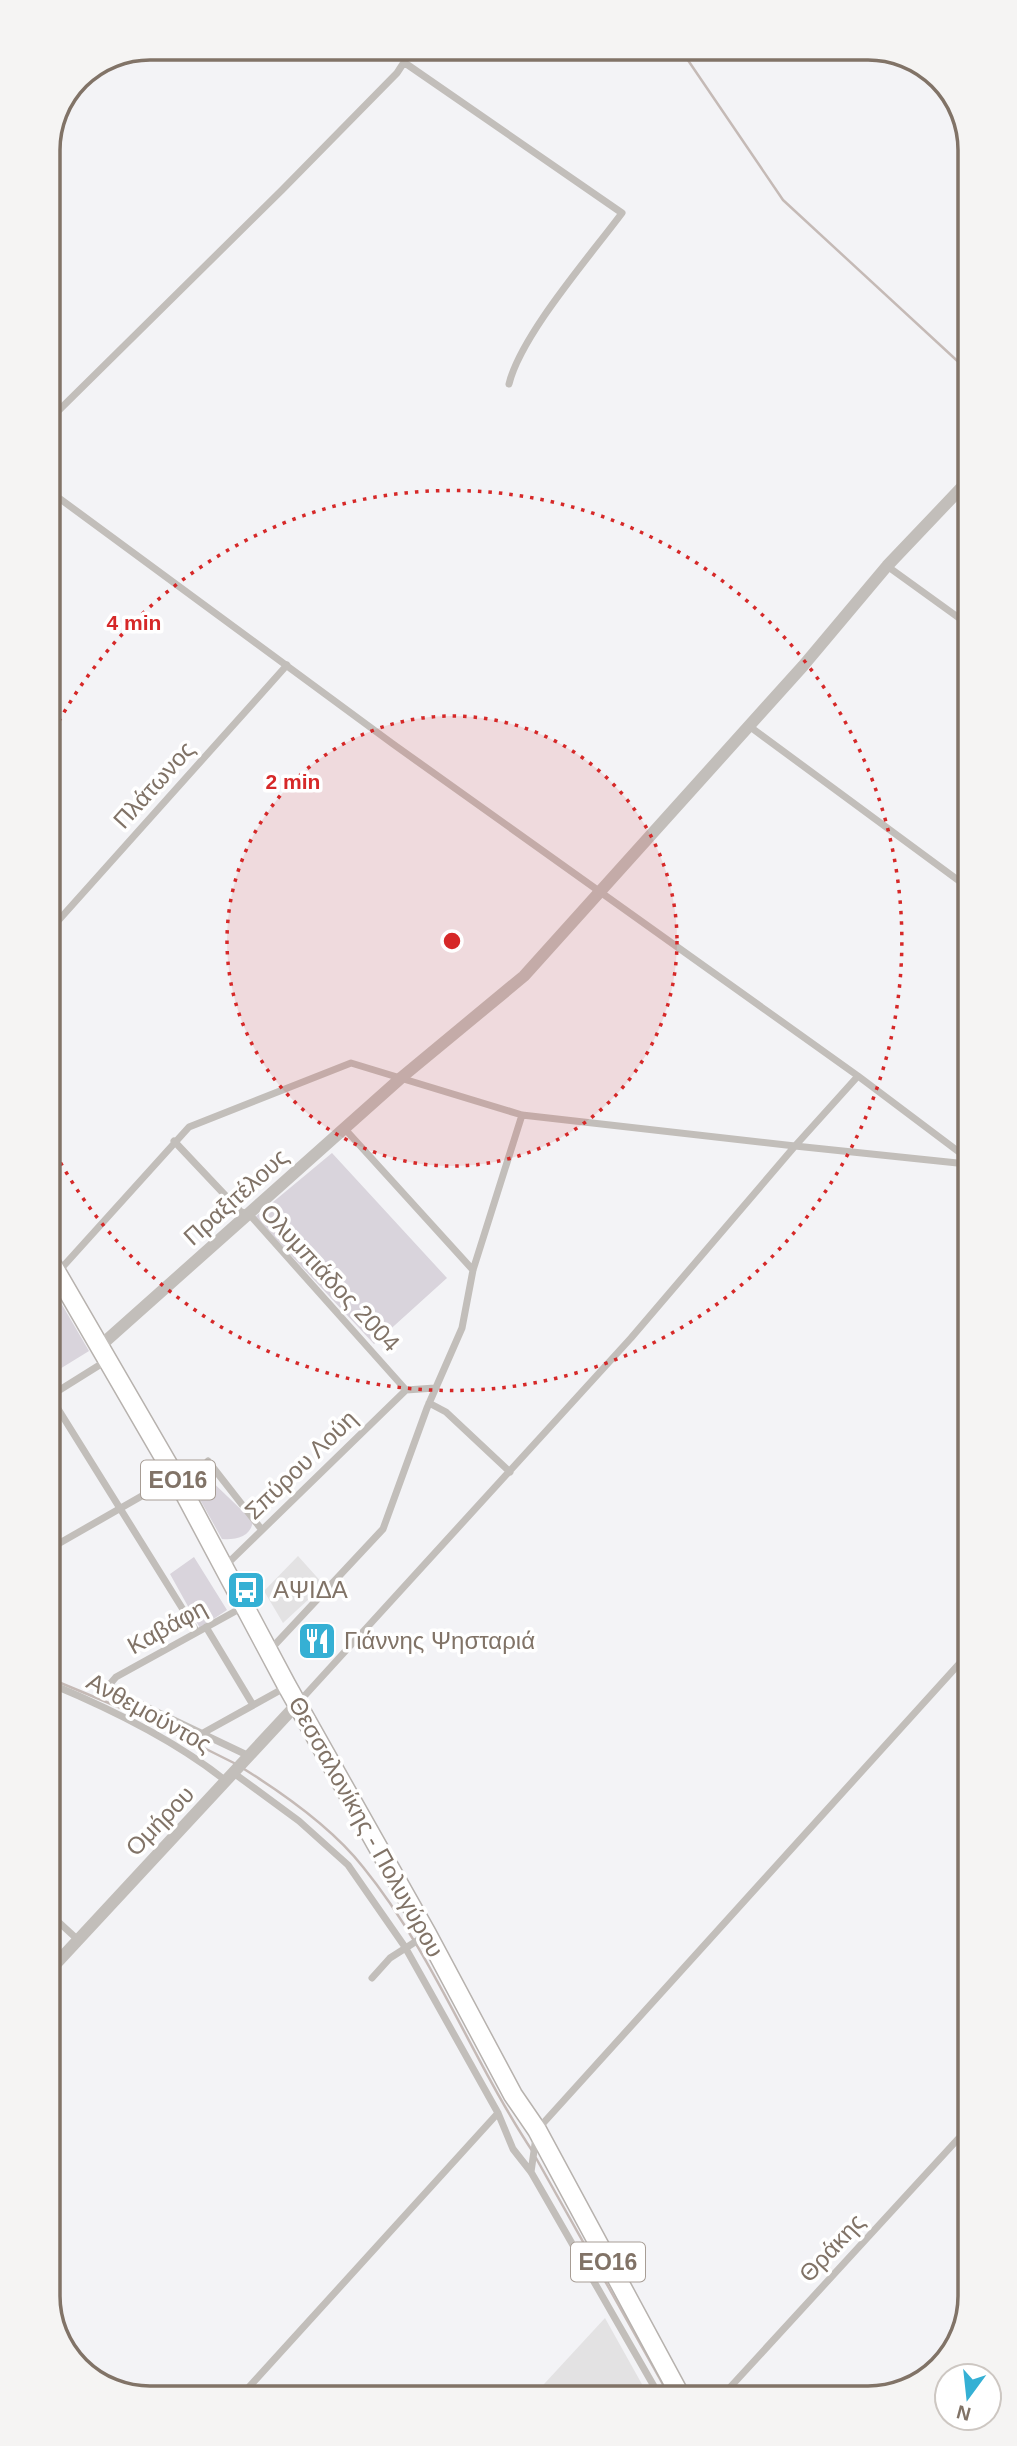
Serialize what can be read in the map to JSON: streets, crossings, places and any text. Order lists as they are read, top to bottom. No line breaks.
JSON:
{"streets":{"main road":["ΕΟ16","Θεσσαλονίκης - Πολυγύρου"],"street":["Πλάτωνος","Πραξιτέλους","Ολυμπιάδος 2004","Σπύρου Λούη","Καβάφη","Ανθεμούντος","Ομήρου","Θράκης"]},"crossings":[["Πραξιτέλους","Ολυμπιάδος 2004"],["Πραξιτέλους","Θεσσαλονίκης - Πολυγύρου"],["Ολυμπιάδος 2004","Σπύρου Λούη"],["Σπύρου Λούη","Θεσσαλονίκης - Πολυγύρου"],["Καβάφη","Ανθεμούντος"],["Καβάφη","Θεσσαλονίκης - Πολυγύρου"],["Ανθεμούντος","Ομήρου"],["Ομήρου","Θεσσαλονίκης - Πολυγύρου"]],"places":{"bus stop":["ΑΨΙΔΑ"],"restaurant":["Γιάννης Ψησταριά"]},"north":"bottom","rings":["4 min","2 min"]}
